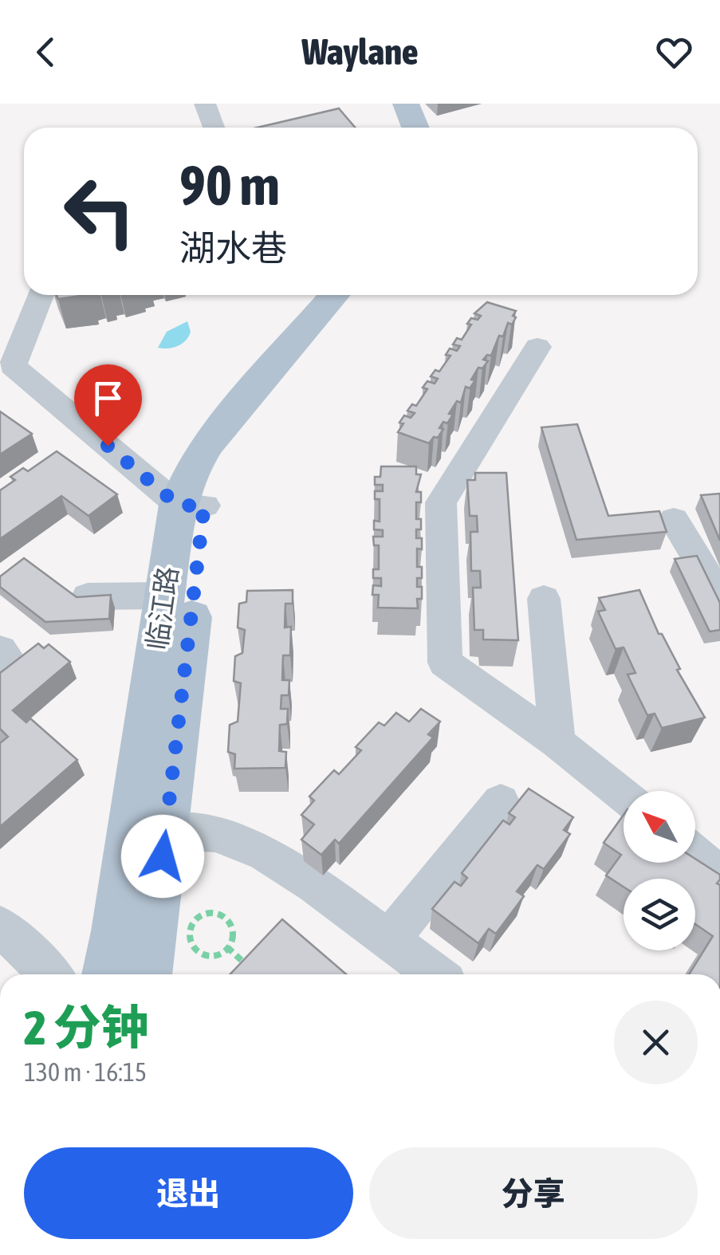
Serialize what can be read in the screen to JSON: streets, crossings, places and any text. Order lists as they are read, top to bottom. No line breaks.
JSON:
{"streets":{"main road":["临江路"]},"north":"top left","page":{"header":"Waylane","turn":["90 m","湖水巷"],"heading":["2 分钟","130 m · 16:15"],"buttons":["退出","分享"]}}
